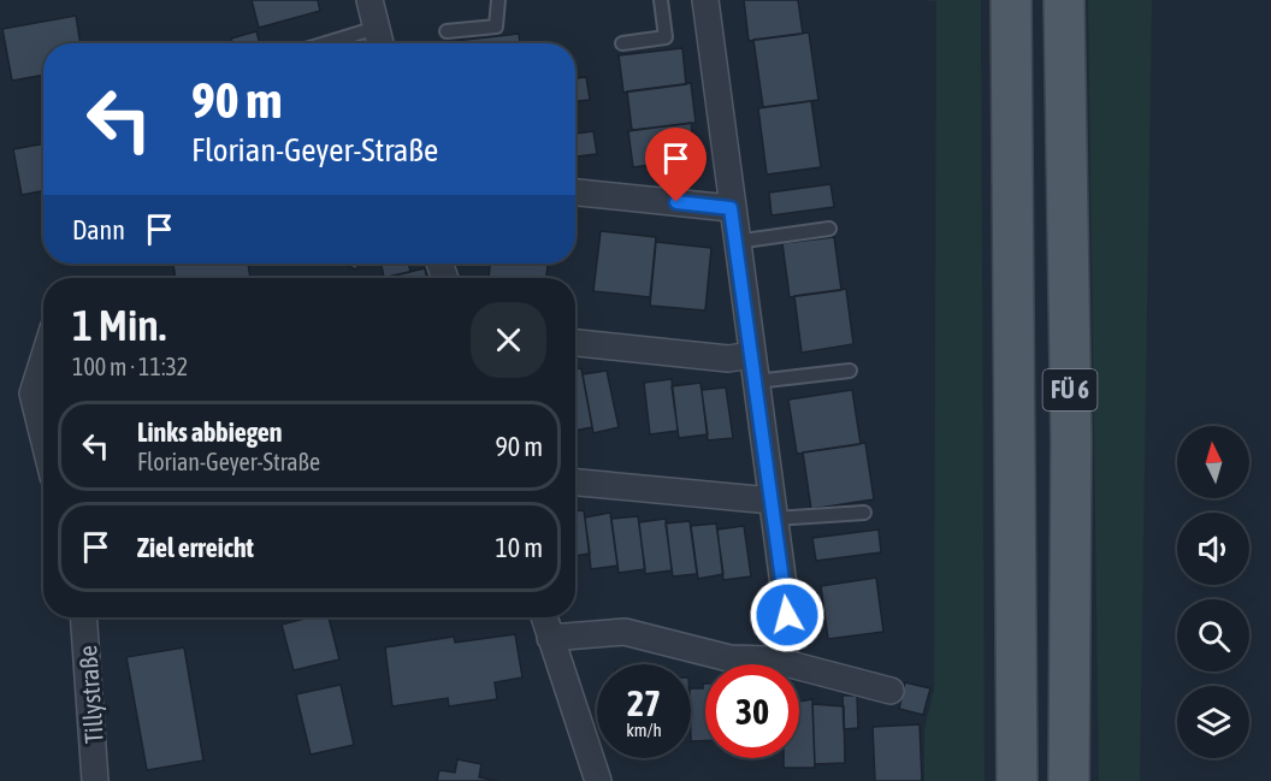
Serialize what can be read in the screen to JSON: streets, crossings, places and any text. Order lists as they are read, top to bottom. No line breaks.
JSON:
{"streets":{"main road":["FÜ 6"],"street":["Tillystraße"]},"north":"top","page":{"turn":["90 m","Florian-Geyer-Straße"],"then":"Dann","heading":["1 Min.","100 m · 11:32"],"list":[{"name":"Links abbiegen","note":"Florian-Geyer-Straße","value":"90 m"},{"name":"Ziel erreicht","value":"10 m"}],"speed":"27 km/h","limit":"30"}}
